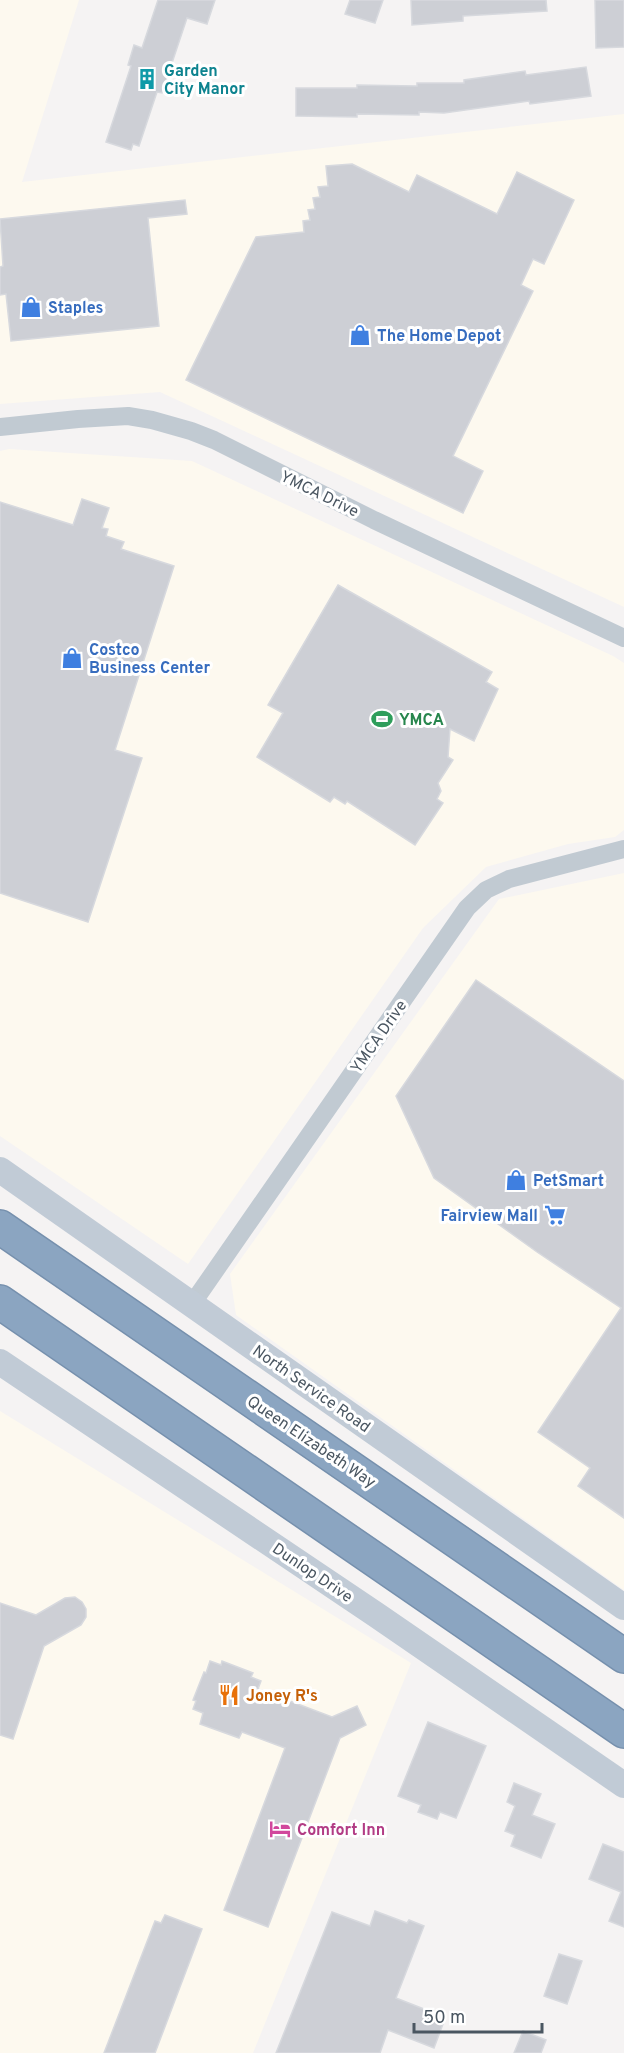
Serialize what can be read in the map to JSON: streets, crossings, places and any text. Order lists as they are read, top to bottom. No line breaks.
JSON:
{"streets":{"highway":["Queen Elizabeth Way"],"street":["YMCA Drive","North Service Road","Dunlop Drive"]},"crossings":[["YMCA Drive","North Service Road"]],"places":{"building":["Garden City Manor"],"shop":["Staples","The Home Depot","Costco Business Center","PetSmart"],"sports":["YMCA"],"supermarket":["Fairview Mall"],"restaurant":["Joney R's"],"hotel":["Comfort Inn"]},"scale_bar":"50 m"}
